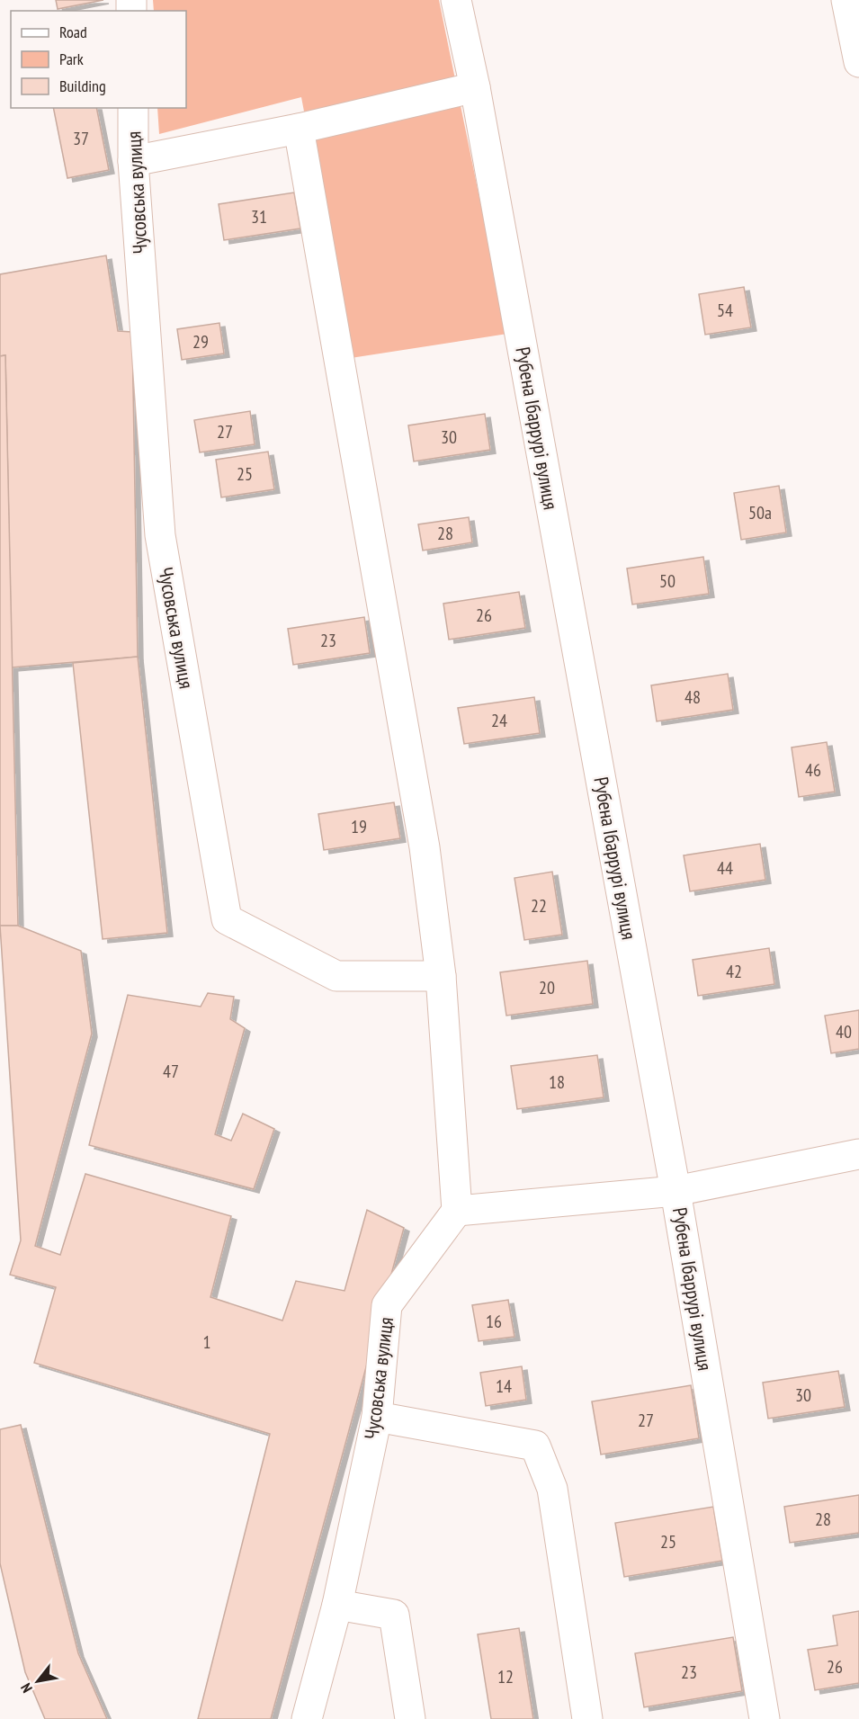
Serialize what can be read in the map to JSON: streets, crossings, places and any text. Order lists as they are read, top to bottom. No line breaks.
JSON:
{"streets":{"street":["Чусовська вулиця","Рубена Ібаррурі вулиця"]},"house_numbers":["37","31","54","29","27","30","25","50а","28","50","26","23","48","24","46","19","44","22","42","20","40","47","18","16","1","14","30","27","28","25","26","23","12"],"legend":["Road","Park","Building"],"north":"bottom left"}
